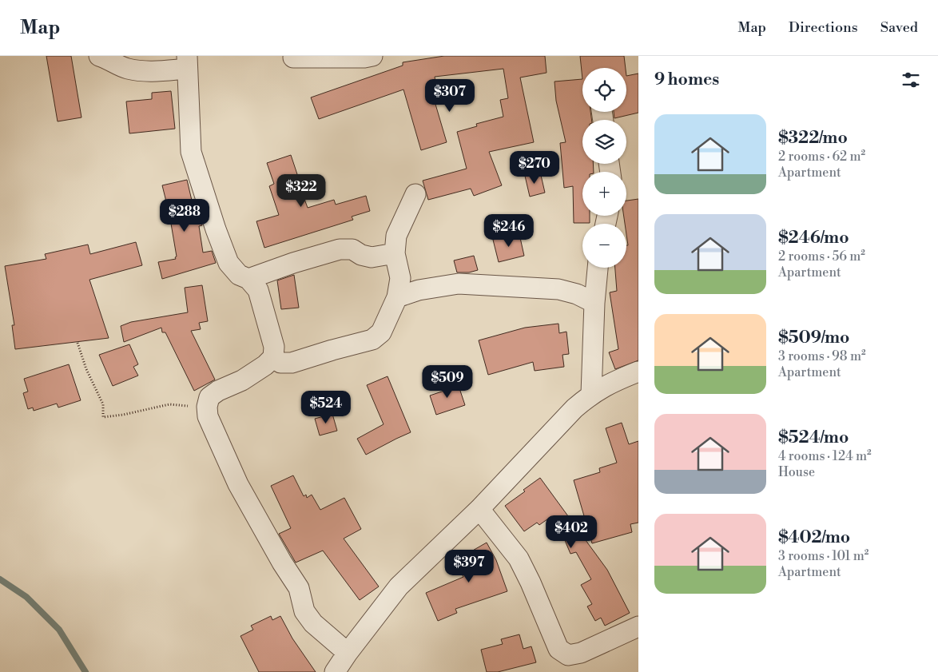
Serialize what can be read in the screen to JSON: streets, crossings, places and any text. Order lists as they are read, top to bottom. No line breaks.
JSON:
{"page":{"header":"Map","nav":["Map","Directions","Saved"],"heading":"9 homes","map_buttons":["+","−"],"price":["$307","$270","$322","$288","$246","$509","$524","$402","$397"],"list":[{"name":"$322/mo","note":"2 rooms · 62 m² · Apartment"},{"name":"$246/mo","note":"2 rooms · 56 m² · Apartment"},{"name":"$509/mo","note":"3 rooms · 98 m² · Apartment"},{"name":"$524/mo","note":"4 rooms · 124 m² · House"},{"name":"$402/mo","note":"3 rooms · 101 m² · Apartment"}]}}
